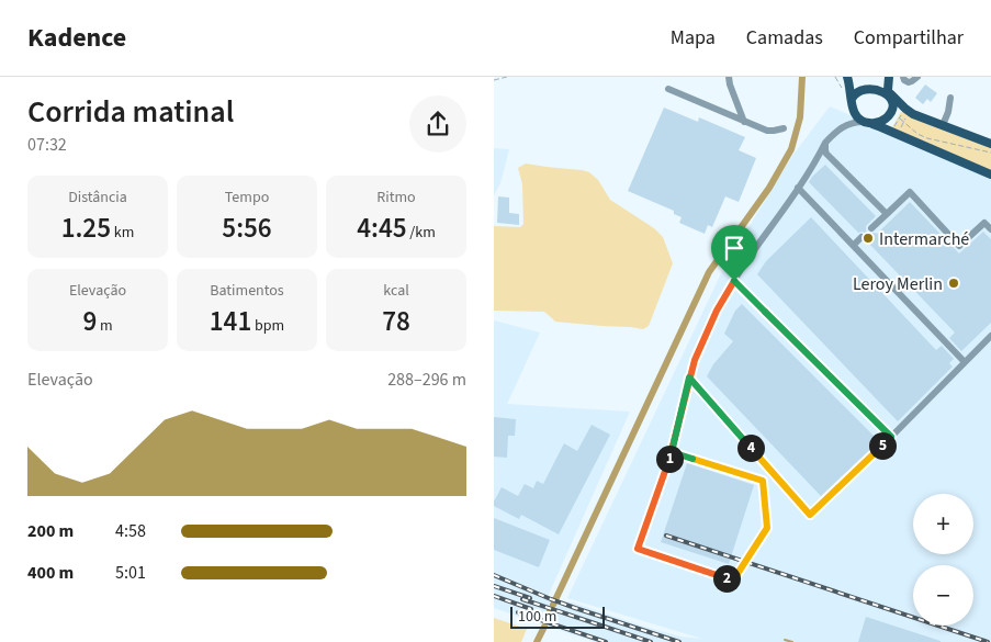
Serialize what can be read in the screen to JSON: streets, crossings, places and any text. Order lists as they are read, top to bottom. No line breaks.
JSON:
{"places":["Intermarché","Leroy Merlin"],"scale_bar":"100 m","page":{"header":"Kadence","nav":["Mapa","Camadas","Compartilhar"],"heading":["Corrida matinal","07:32"],"stats":[["Distância","1.25 km"],["Tempo","5:56"],["Ritmo","4:45 /km"],["Elevação","9 m"],["Batimentos","141 bpm"],["kcal","78"]],"chart":["Elevação","288–296 m"],"pins":["5","4","1","2"],"map_buttons":["+","−"],"list":[{"name":"200 m","note":"4:58"},{"name":"400 m","note":"5:01"}],"scale":"100 m"}}
